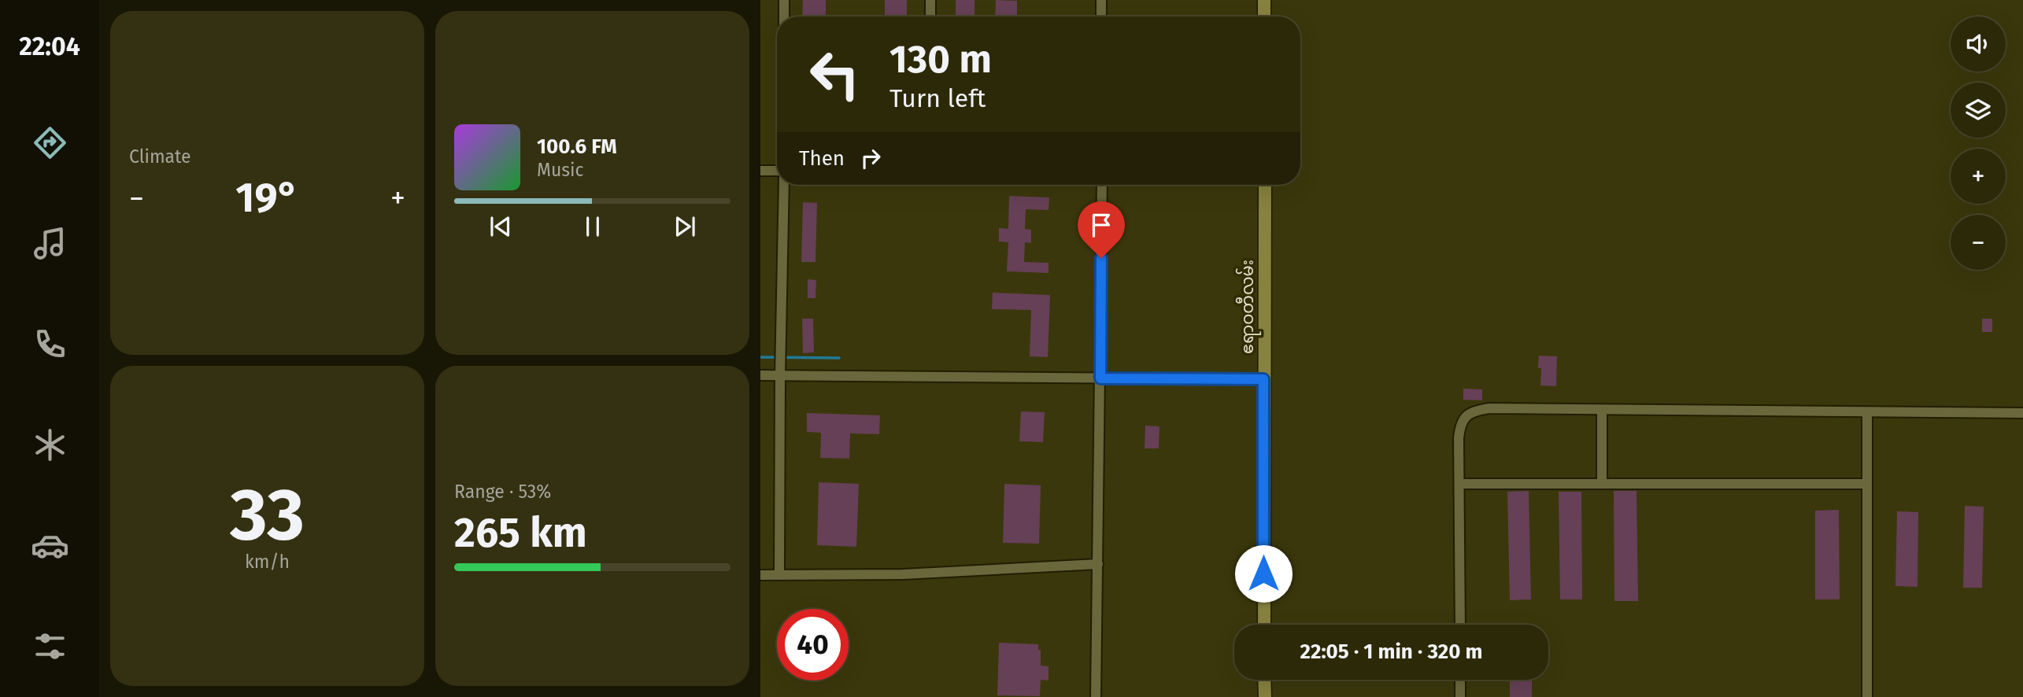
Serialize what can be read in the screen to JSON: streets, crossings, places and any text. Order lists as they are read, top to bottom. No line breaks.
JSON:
{"streets":{"street":["ဧရာဝတီလမ်း"]},"page":{"tabs":"22:04","tile":["Climate",["33","km/h"],["Range · 53%","265 km"]],"map_buttons":["+","−"],"turn":["130 m","Turn left"],"song":["100.6 FM","Music"],"then":"Then","heat":["−","19°","+"],"limit":"40","trip":"22:05 · 1 min · 320 m"}}
